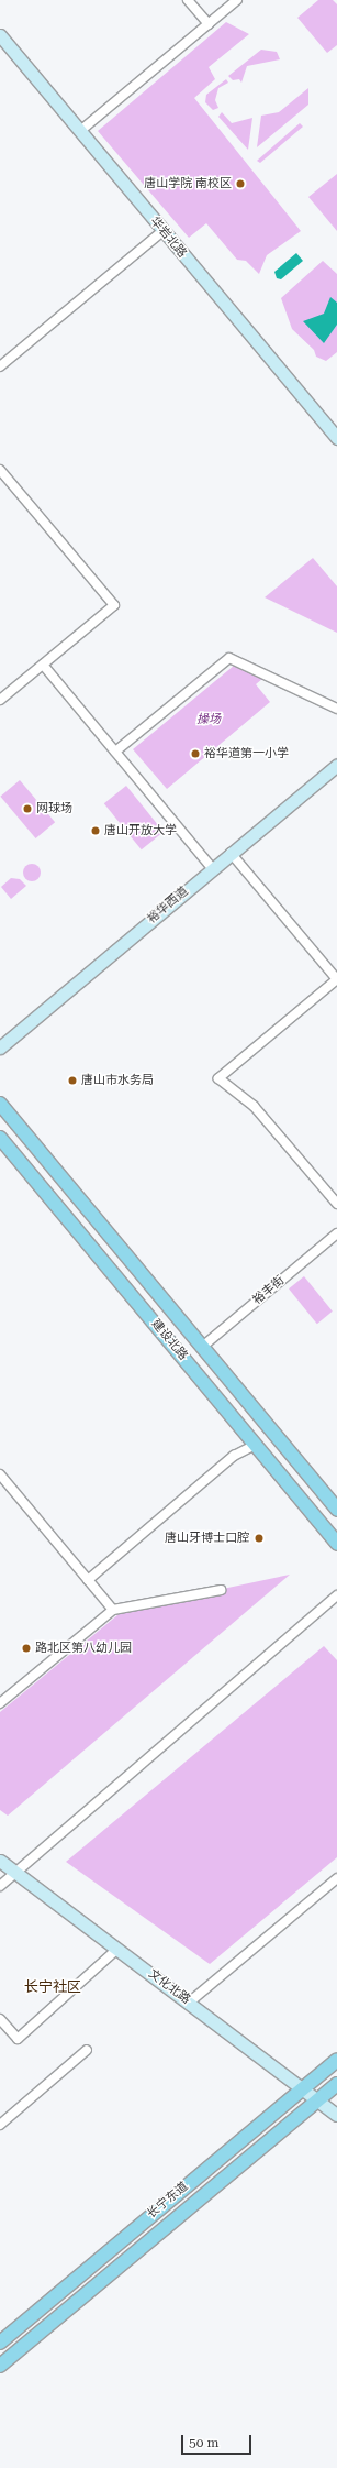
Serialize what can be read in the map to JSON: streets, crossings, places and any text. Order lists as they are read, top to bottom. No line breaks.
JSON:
{"streets":{"main road":["建设北路","长宁东道"],"street":["华岩北路","裕华西道","裕丰街","文化北路"]},"crossings":[["裕丰街","建设北路"],["文化北路","长宁东道"]],"districts":["长宁社区"],"parks":["操场"],"places":["唐山学院 南校区","裕华道第一小学","网球场","唐山开放大学","唐山市水务局","唐山牙博士口腔","路北区第八幼儿园"],"scale_bar":"50 m"}
